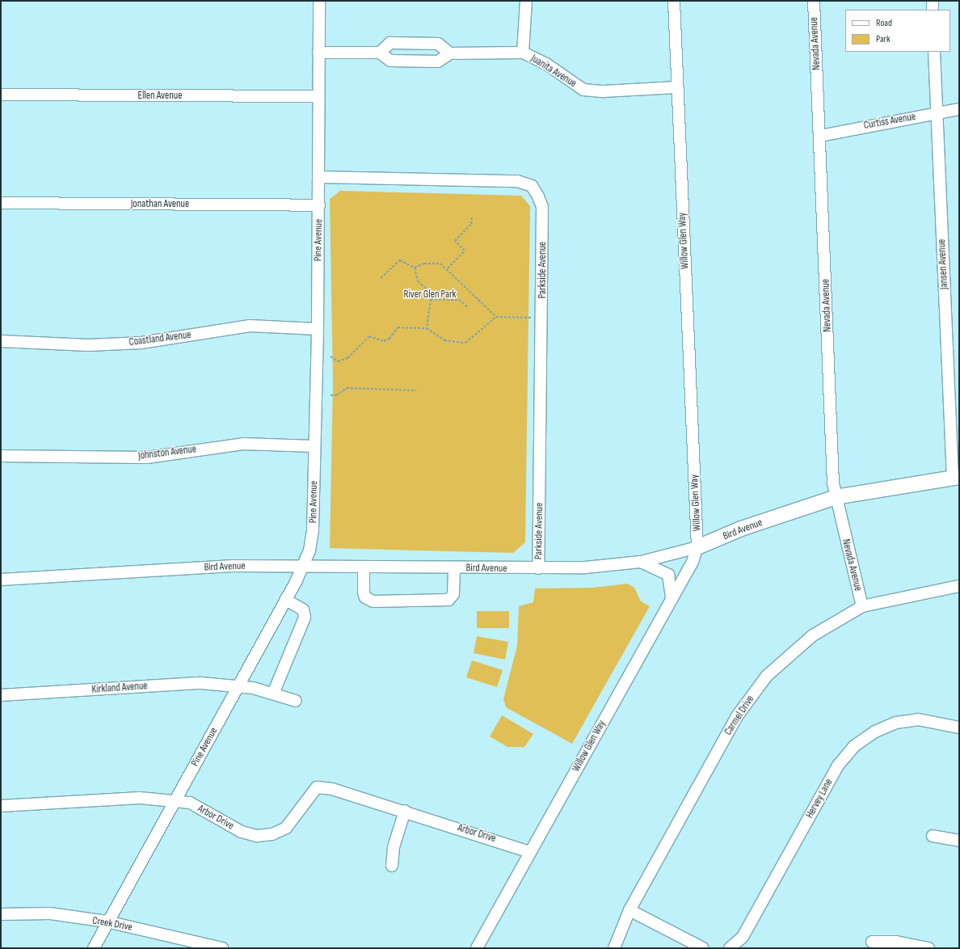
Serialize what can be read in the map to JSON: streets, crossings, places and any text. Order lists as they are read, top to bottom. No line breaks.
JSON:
{"streets":{"main road":["Bird Avenue"],"street":["Nevada Avenue","Juanita Avenue","Ellen Avenue","Curtiss Avenue","Jonathan Avenue","Pine Avenue","Willow Glen Way","Jansen Avenue","Parkside Avenue","Coastland Avenue","Johnston Avenue","Kirkland Avenue","Carmel Drive","Hervey Lane","Arbor Drive","Creek Drive"]},"crossings":[["Nevada Avenue","Curtiss Avenue"],["Nevada Avenue","Bird Avenue"],["Nevada Avenue","Carmel Drive"],["Juanita Avenue","Willow Glen Way"],["Ellen Avenue","Pine Avenue"],["Curtiss Avenue","Jansen Avenue"],["Jonathan Avenue","Pine Avenue"],["Pine Avenue","Parkside Avenue"],["Pine Avenue","Coastland Avenue"],["Pine Avenue","Johnston Avenue"],["Pine Avenue","Bird Avenue"],["Pine Avenue","Kirkland Avenue"],["Pine Avenue","Arbor Drive"],["Pine Avenue","Creek Drive"],["Willow Glen Way","Bird Avenue"],["Willow Glen Way","Arbor Drive"],["Jansen Avenue","Bird Avenue"],["Parkside Avenue","Bird Avenue"]],"parks":["River Glen Park"],"legend":["Road","Park"]}
